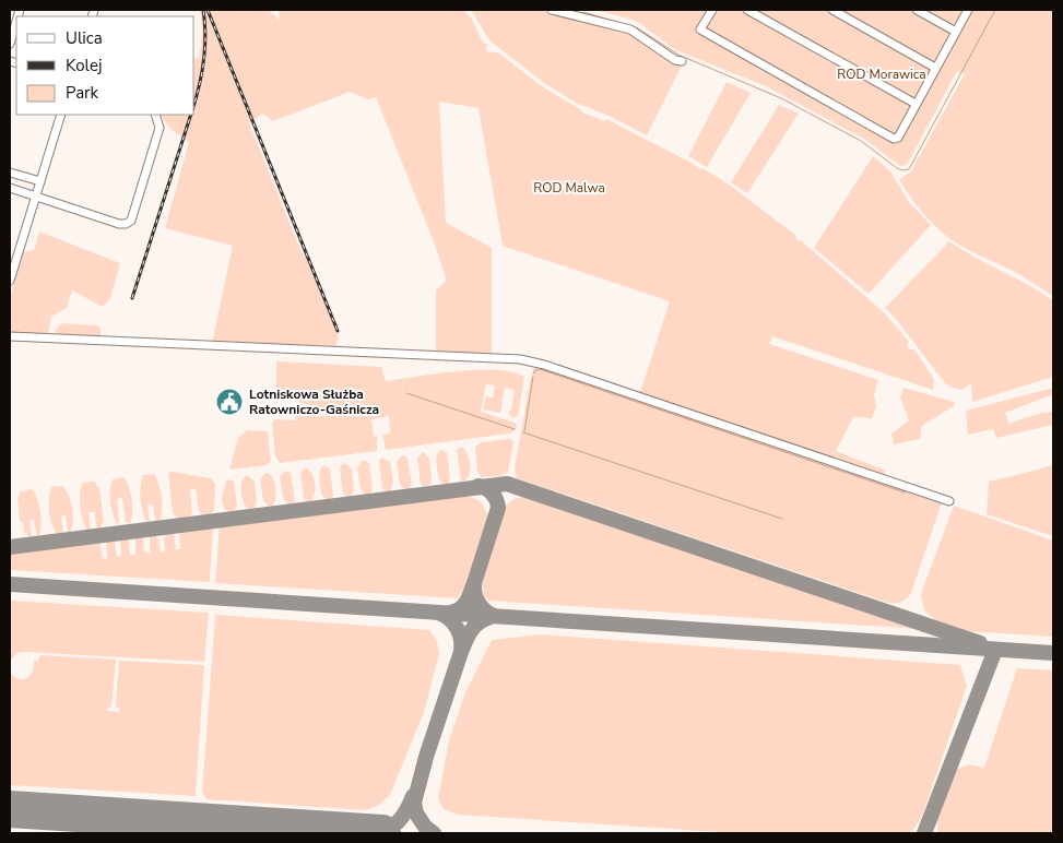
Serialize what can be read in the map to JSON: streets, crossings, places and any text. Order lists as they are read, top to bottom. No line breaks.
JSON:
{"parks":["ROD Morawica","ROD Malwa"],"places":{"public building":["Lotniskowa Służba Ratowniczo-Gaśnicza"]},"legend":["Ulica","Kolej","Park"]}
